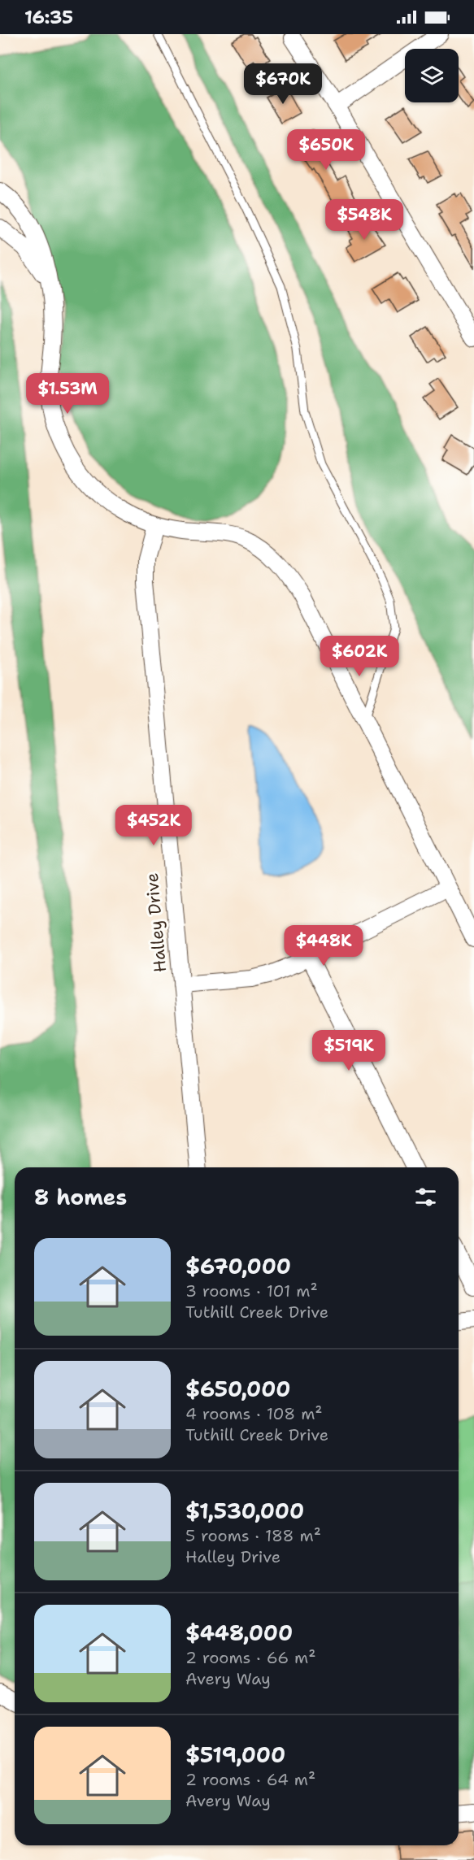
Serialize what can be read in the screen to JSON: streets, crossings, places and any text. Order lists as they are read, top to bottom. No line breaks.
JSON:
{"streets":{"street":["Halley Drive"]},"page":{"status":"16:35","price":["$670K","$650K","$548K","$1.53M","$602K","$452K","$448K","$519K"],"heading":"8 homes","list":[{"name":"$670,000","note":"3 rooms · 101 m² · Tuthill Creek Drive"},{"name":"$650,000","note":"4 rooms · 108 m² · Tuthill Creek Drive"},{"name":"$1,530,000","note":"5 rooms · 188 m² · Halley Drive"},{"name":"$448,000","note":"2 rooms · 66 m² · Avery Way"},{"name":"$519,000","note":"2 rooms · 64 m² · Avery Way"}]}}
